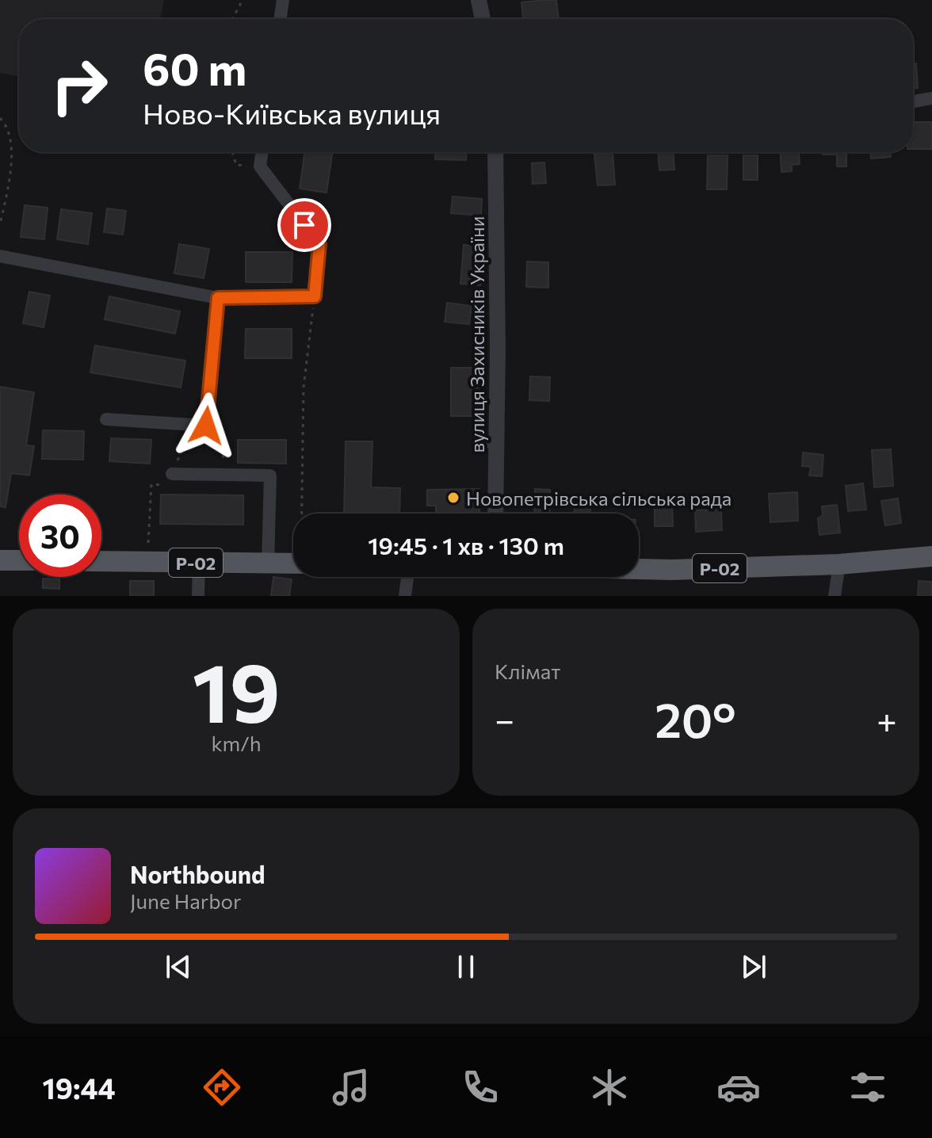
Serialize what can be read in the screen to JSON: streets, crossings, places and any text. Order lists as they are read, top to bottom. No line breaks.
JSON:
{"streets":{"main road":["Р-02"],"street":["вулиця Захисників України"]},"places":["Новопетрівська сільська рада"],"page":{"turn":["60 m","Ново-Київська вулиця"],"limit":"30","trip":"19:45 · 1 хв · 130 m","tile":[["19","km/h"],"Клімат"],"heat":["−","20°","+"],"song":["Northbound","June Harbor"],"tabs":"19:44"}}
